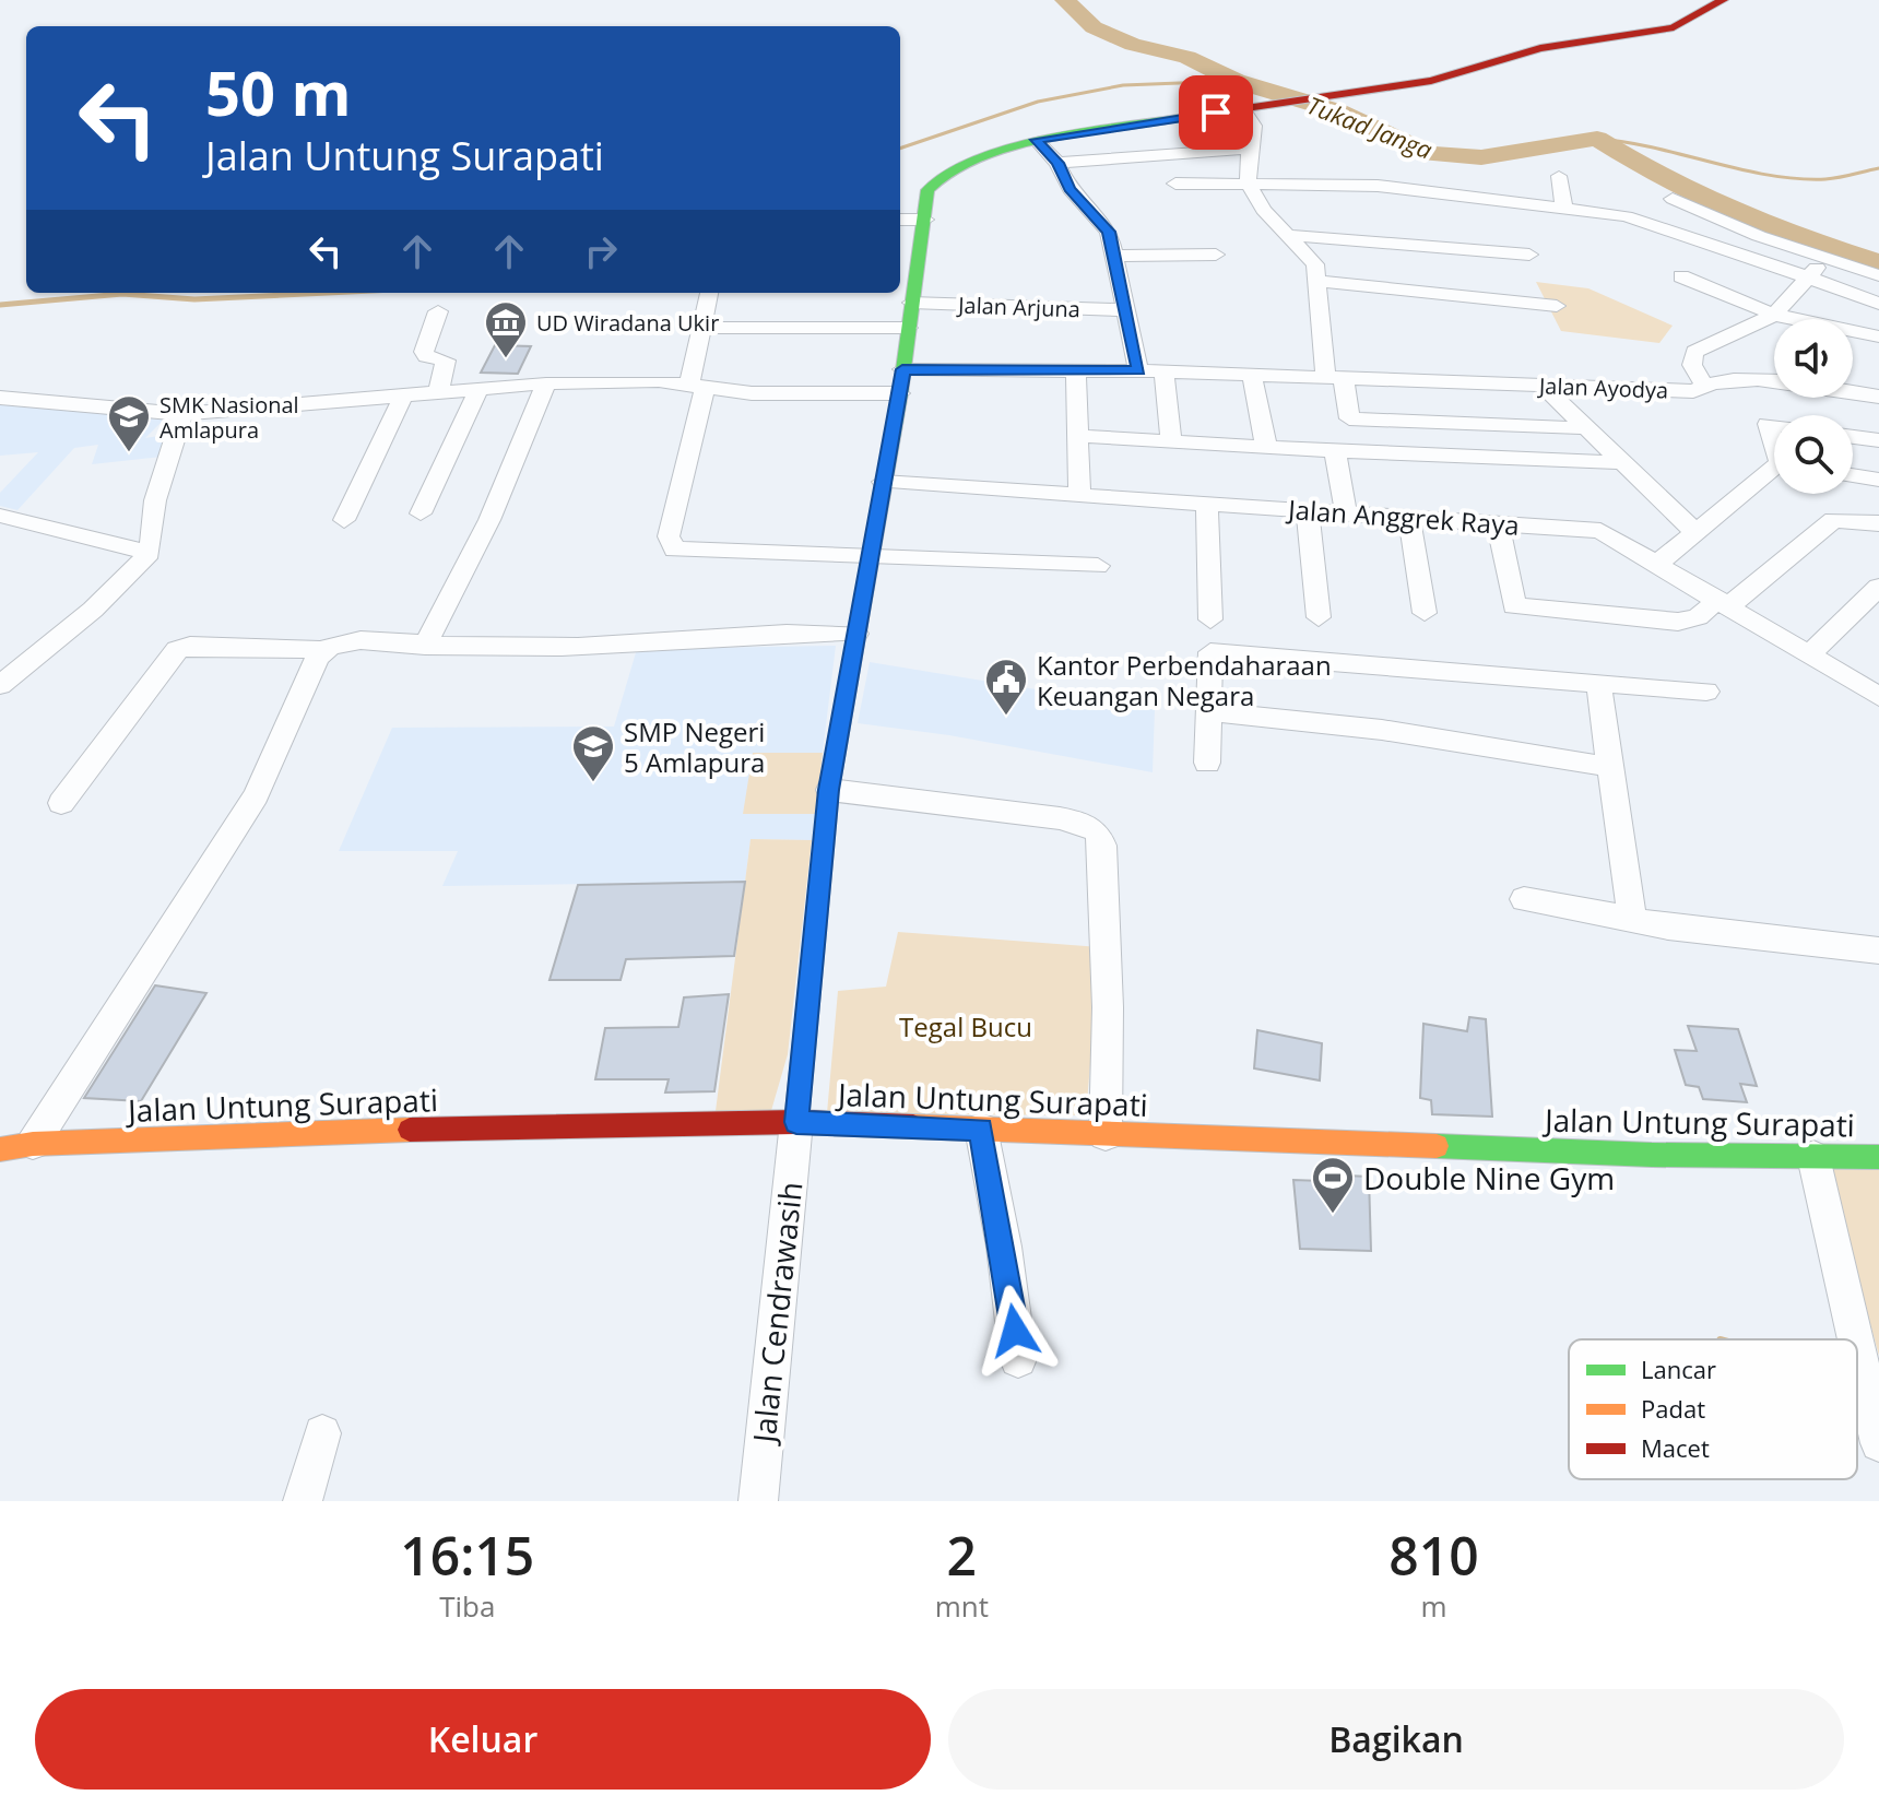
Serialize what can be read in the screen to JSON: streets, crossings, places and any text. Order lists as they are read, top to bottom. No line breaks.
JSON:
{"streets":{"main road":["Jalan Untung Surapati"],"street":["Jalan Arjuna","Jalan Ayodya","Jalan Anggrek Raya","Jalan Cendrawasih"]},"crossings":[["Jalan Untung Surapati","Jalan Cendrawasih"]],"water":["Tukad Janga"],"parks":["Tegal Bucu"],"places":{"museum":["UD Wiradana Ukir"],"school or university":["SMK Nasional Amlapura","SMP Negeri 5 Amlapura"],"public building":["Kantor Perbendaharaan Keuangan Negara"],"sports":["Double Nine Gym"]},"legend":["Lancar","Padat","Macet"],"page":{"turn":["50 m","Jalan Untung Surapati"],"eta":["16:15","Tiba","2","mnt","810","m"],"buttons":["Keluar","Bagikan"]}}
